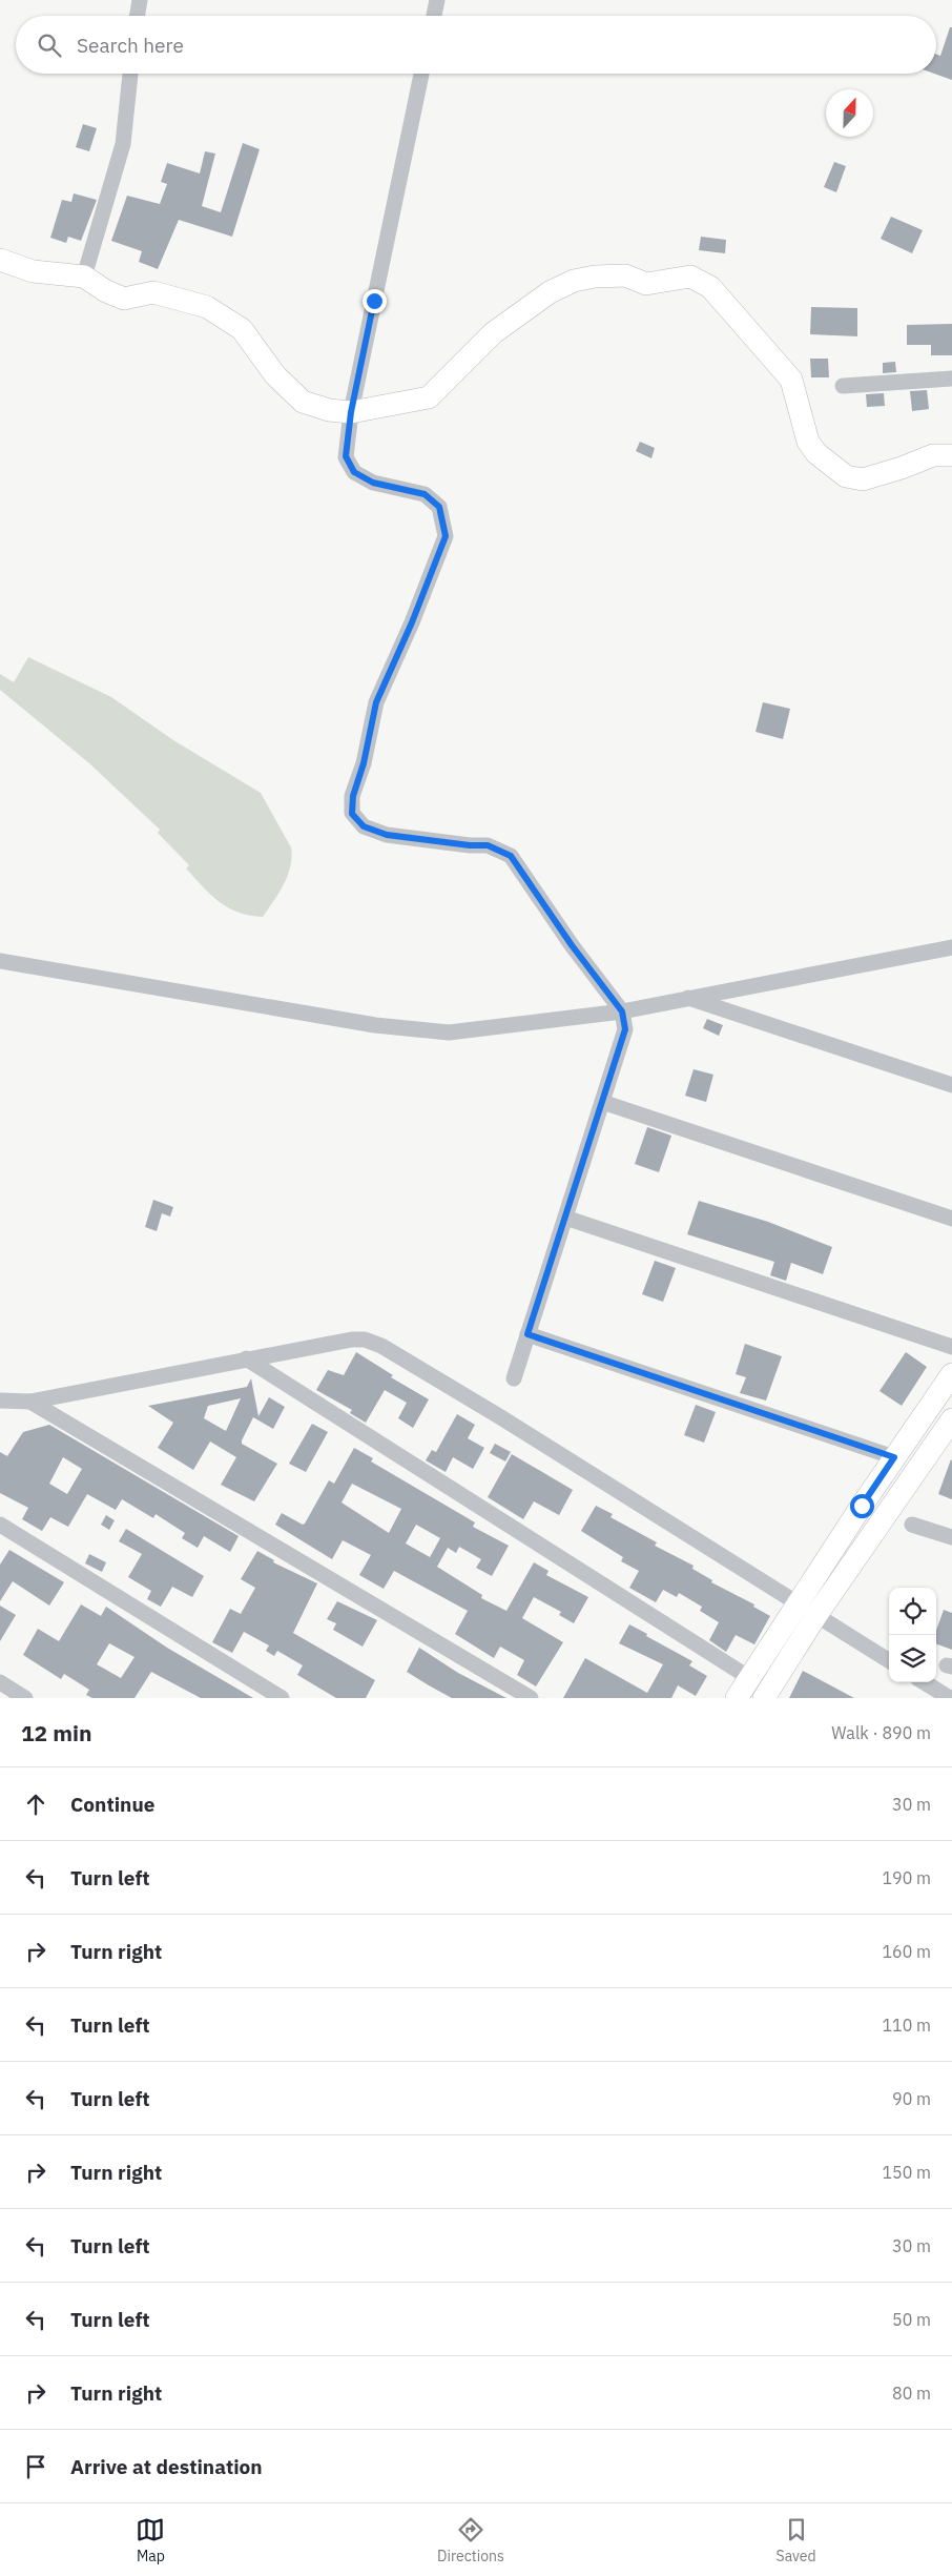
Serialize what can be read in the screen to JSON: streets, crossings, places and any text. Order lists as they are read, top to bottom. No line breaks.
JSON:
{"north":"top","page":{"search":"Search here","heading":["12 min","Walk · 890 m"],"list":[["Continue","30 m"],["Turn left","190 m"],["Turn right","160 m"],["Turn left","110 m"],["Turn left","90 m"],["Turn right","150 m"],["Turn left","30 m"],["Turn left","50 m"],["Turn right","80 m"],"Arrive at destination"],"nav":["Map","Directions","Saved"]}}
